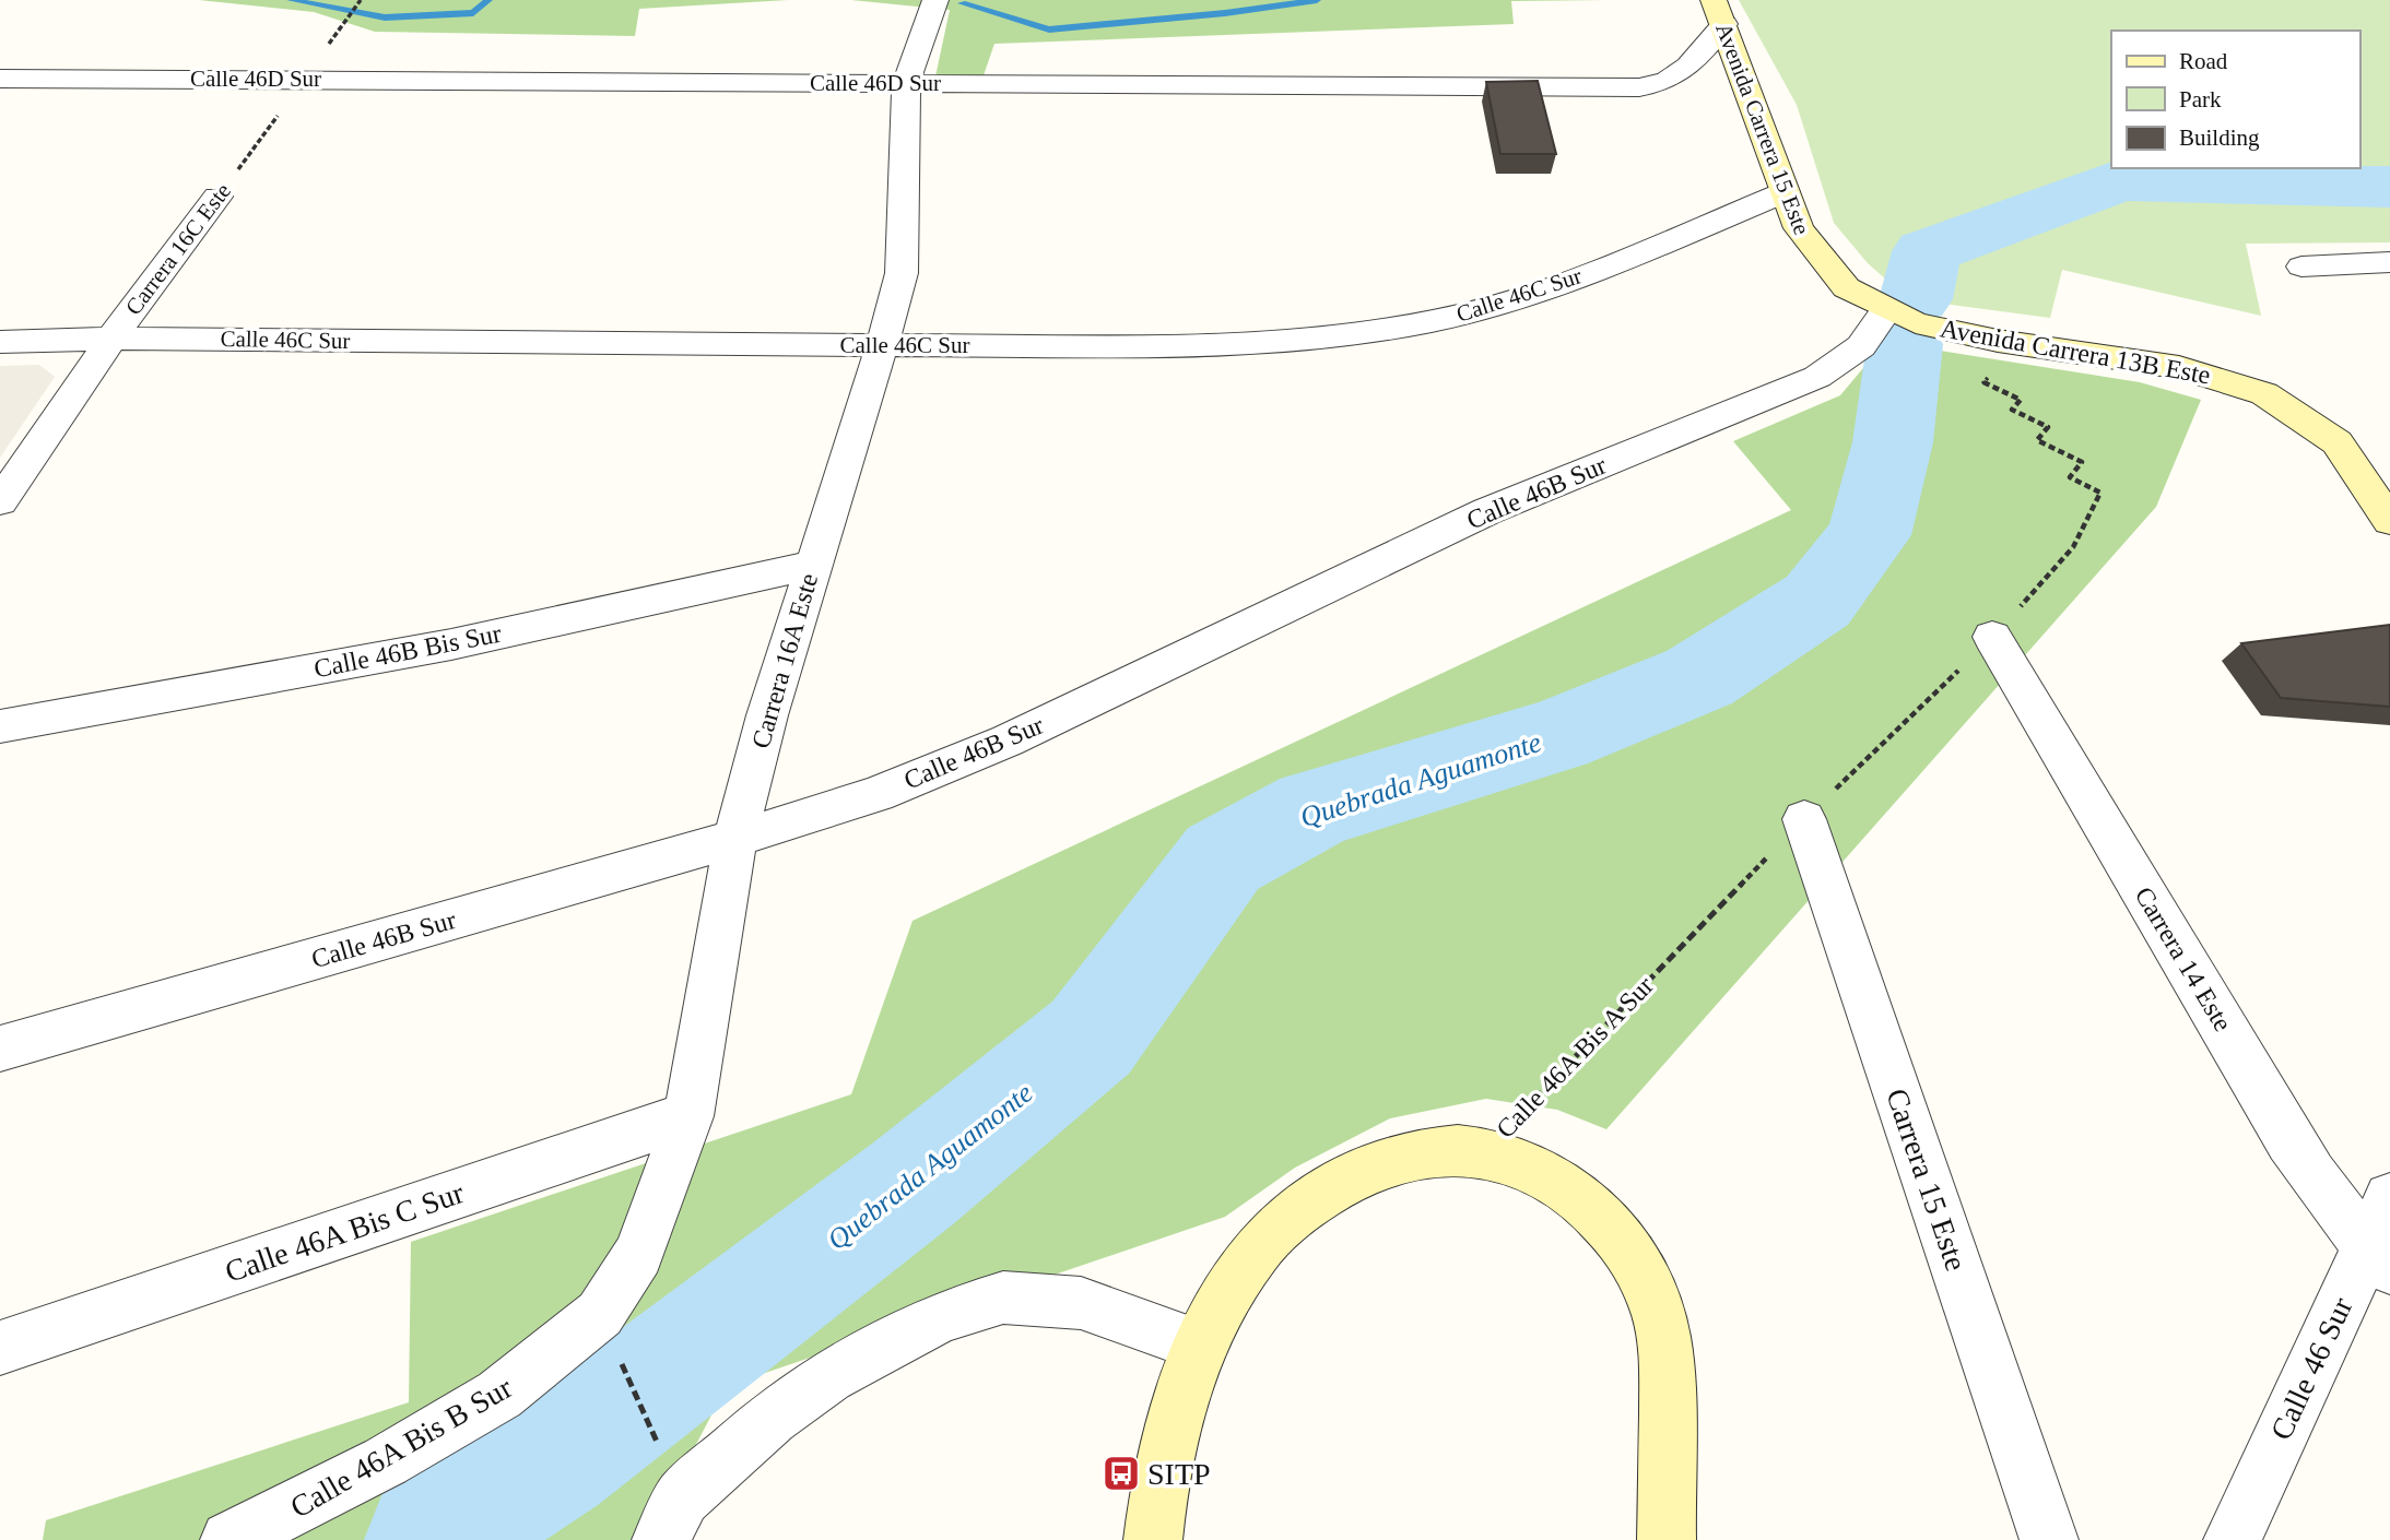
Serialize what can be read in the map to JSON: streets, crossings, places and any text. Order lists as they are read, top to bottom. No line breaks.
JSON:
{"streets":{"main road":["Avenida Carrera 15 Este","Avenida Carrera 13B Este","Calle 46A Bis A Sur"],"street":["Calle 46D Sur","Carrera 16C Este","Calle 46C Sur","Calle 46B Sur","Calle 46B Bis Sur","Carrera 16A Este","Carrera 14 Este","Carrera 15 Este","Calle 46A Bis C Sur","Calle 46 Sur","Calle 46A Bis B Sur"]},"crossings":[["Calle 46D Sur","Avenida Carrera 15 Este"],["Calle 46D Sur","Carrera 16C Este"],["Calle 46D Sur","Carrera 16A Este"],["Avenida Carrera 15 Este","Calle 46C Sur"],["Avenida Carrera 15 Este","Avenida Carrera 13B Este"],["Avenida Carrera 15 Este","Calle 46B Sur"],["Carrera 16C Este","Calle 46C Sur"],["Calle 46C Sur","Carrera 16A Este"],["Avenida Carrera 13B Este","Calle 46B Sur"],["Avenida Carrera 13B Este","Calle 46A Bis A Sur"],["Calle 46B Sur","Carrera 16A Este"],["Calle 46B Bis Sur","Carrera 16A Este"],["Carrera 16A Este","Calle 46A Bis C Sur"],["Carrera 16A Este","Calle 46A Bis B Sur"],["Carrera 14 Este","Calle 46A Bis A Sur"],["Carrera 14 Este","Calle 46 Sur"],["Calle 46A Bis A Sur","Carrera 15 Este"]],"water":["Quebrada Aguamonte"],"places":{"bus stop":["SITP"]},"legend":["Road","Park","Building"]}
